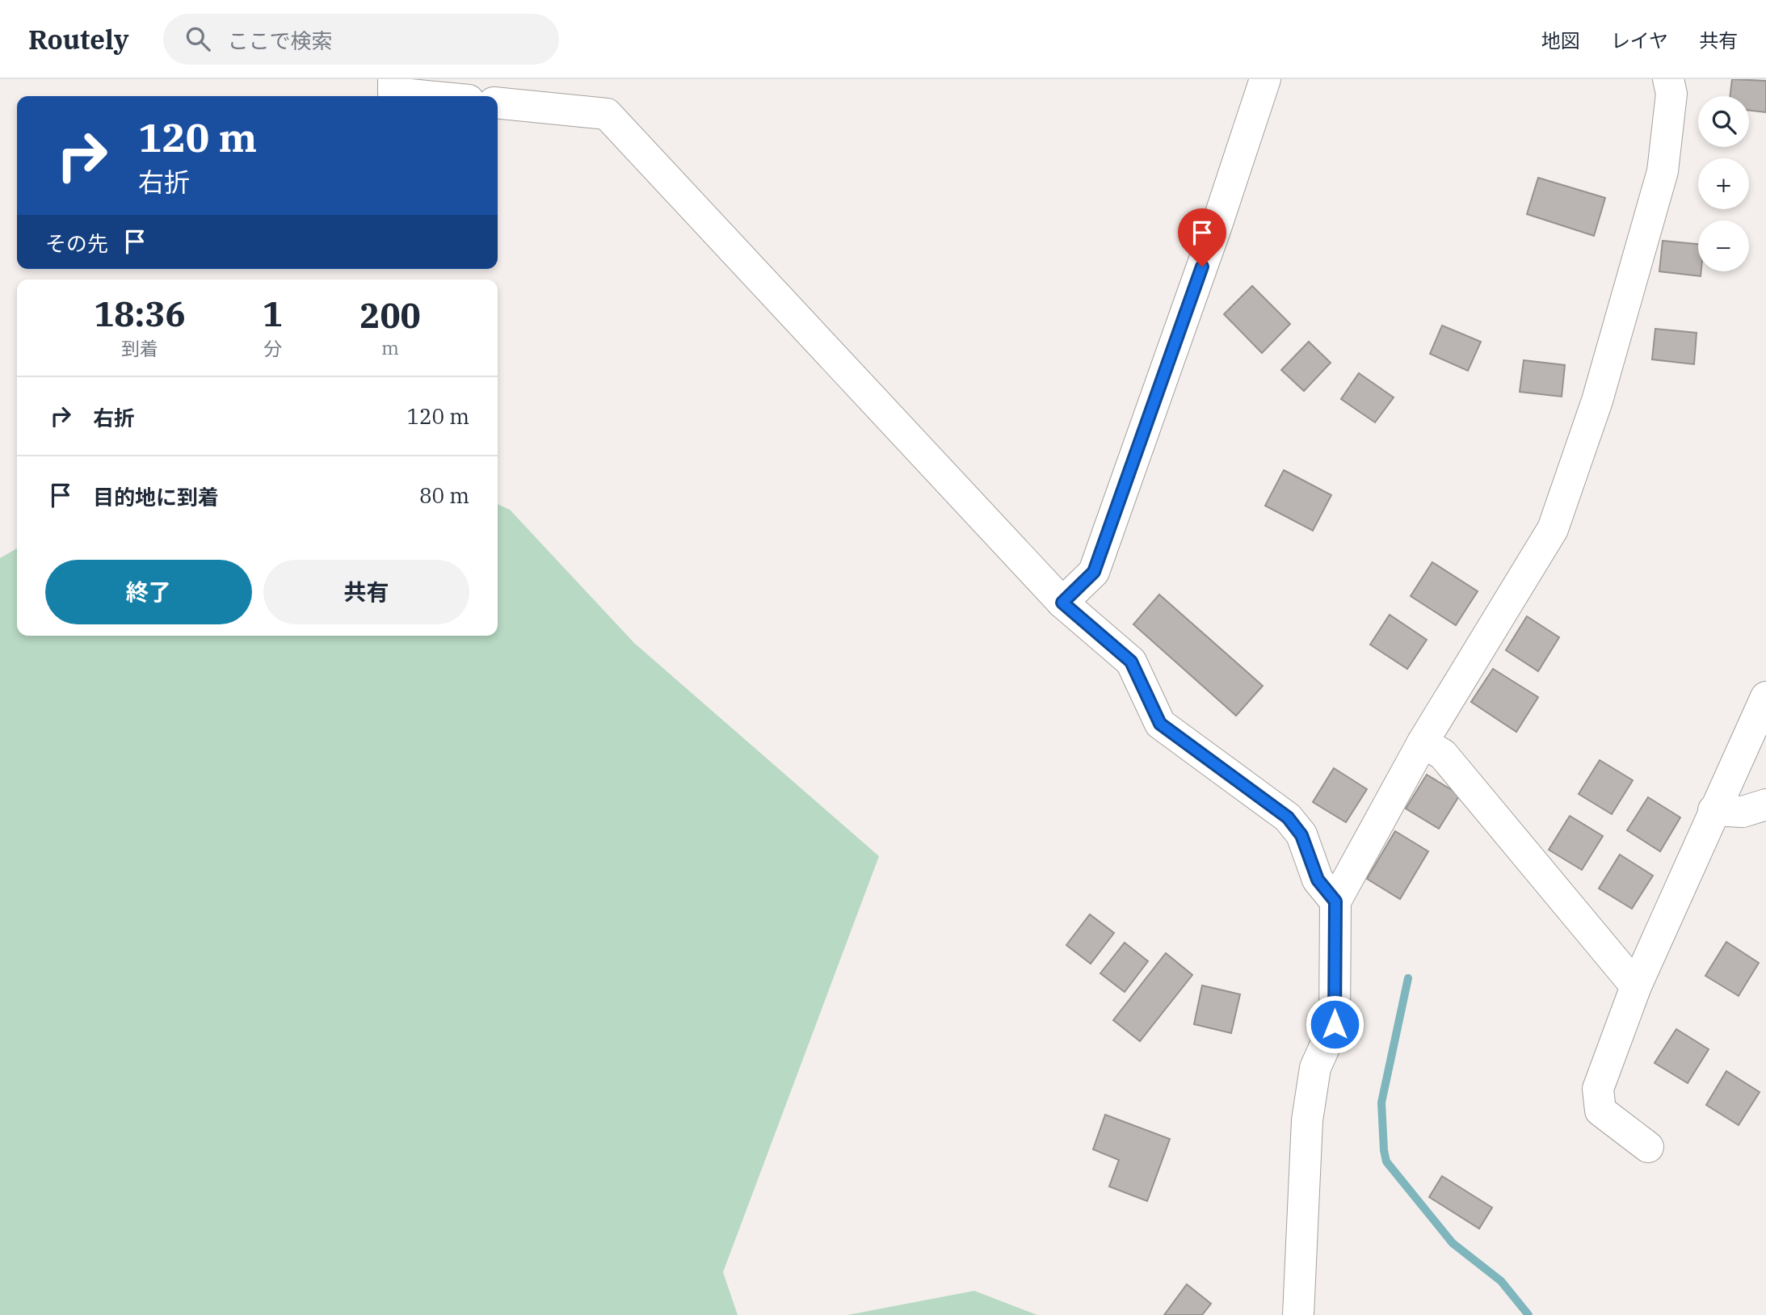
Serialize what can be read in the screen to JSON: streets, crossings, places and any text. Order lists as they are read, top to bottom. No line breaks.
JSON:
{"page":{"header":"Routely","search":"ここで検索","nav":["地図","レイヤ","共有"],"map_buttons":["+","−"],"turn":["120 m","右折"],"then":"その先","eta":["18:36","到着","1","分","200","m"],"list":[{"name":"右折","value":"120 m"},{"name":"目的地に到着","value":"80 m"}],"buttons":["終了","共有"]}}
